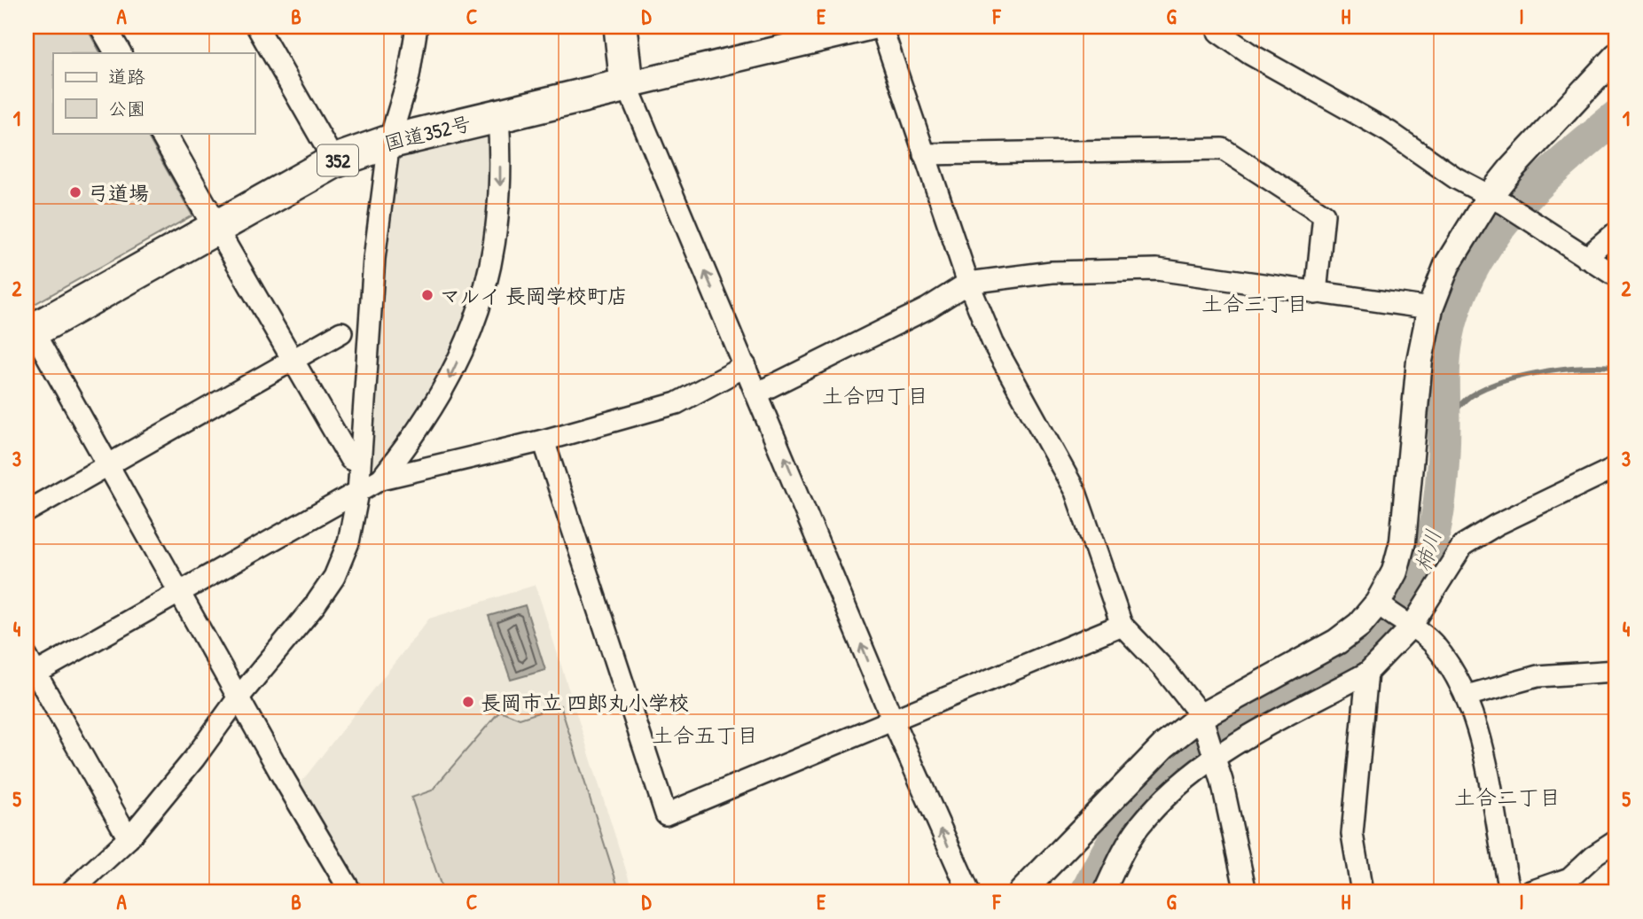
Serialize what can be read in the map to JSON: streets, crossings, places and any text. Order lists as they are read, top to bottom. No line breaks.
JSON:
{"streets":{"highway":["国道352号","352"]},"districts":["土合三丁目","土合四丁目","土合五丁目","土合二丁目"],"water":["柿川"],"places":["弓道場","マルイ 長岡学校町店","長岡市立 四郎丸小学校"],"legend":["道路","公園"],"grid":{"columns":["A","B","C","D","E","F","G","H","I"],"rows":["1","2","3","4","5"]}}
